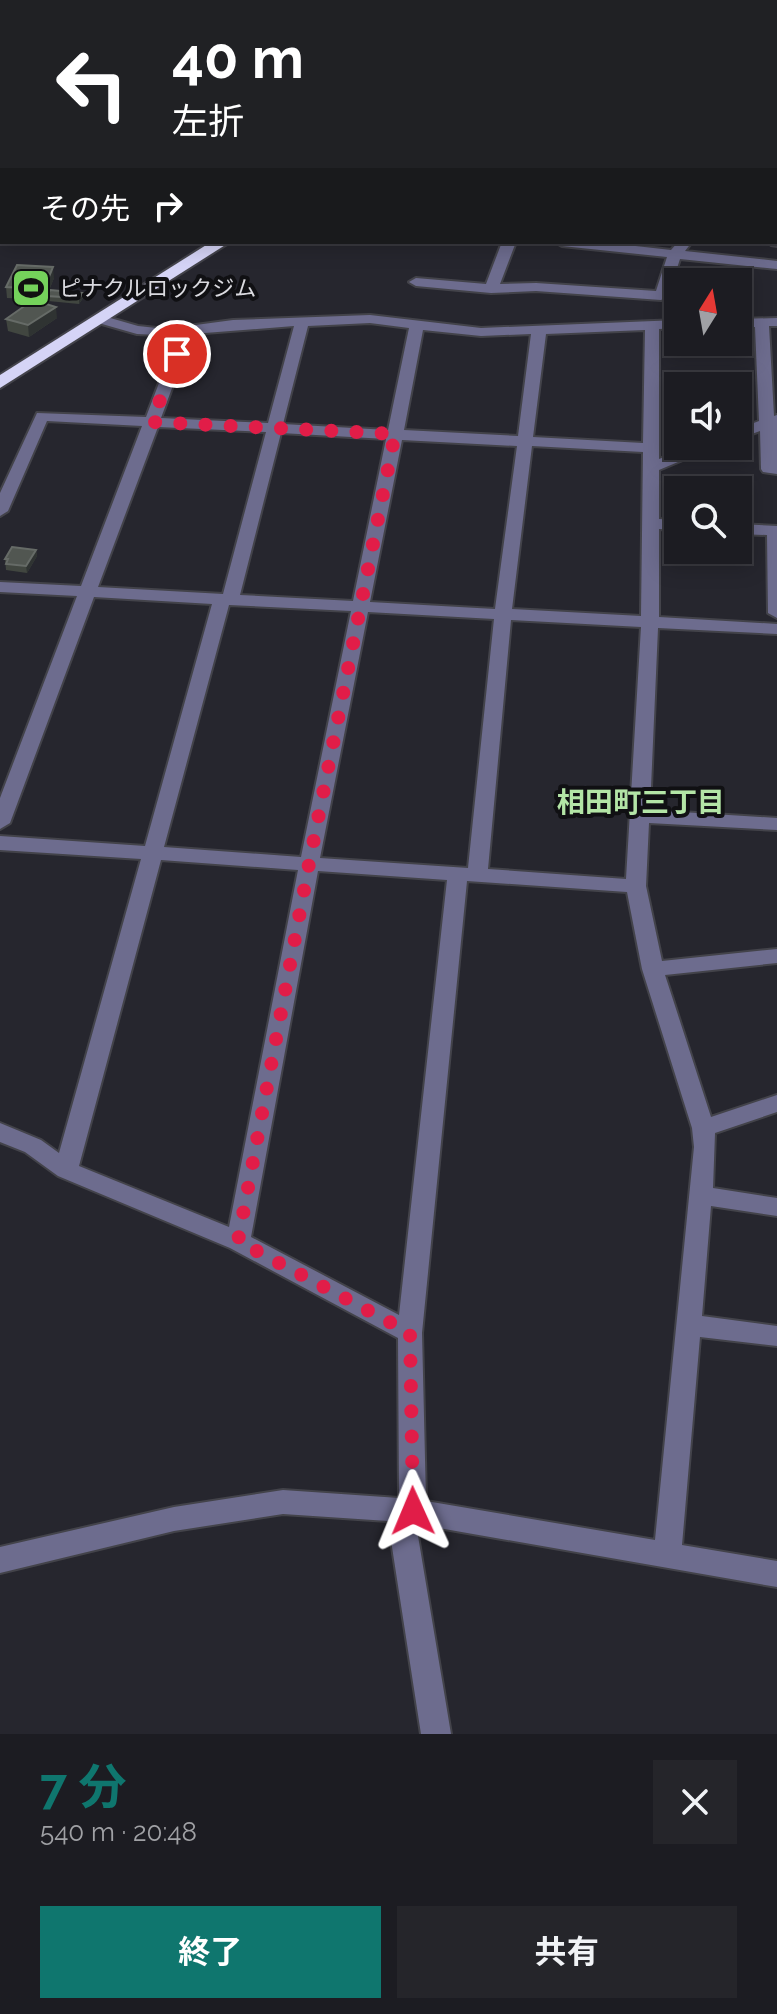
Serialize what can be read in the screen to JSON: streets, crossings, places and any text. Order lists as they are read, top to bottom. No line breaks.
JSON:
{"districts":["相田町三丁目"],"places":{"sports":["ピナクルロックジム"]},"north":"top","page":{"turn":["40 m","左折"],"then":"その先","heading":["7 分","540 m · 20:48"],"buttons":["終了","共有"]}}
